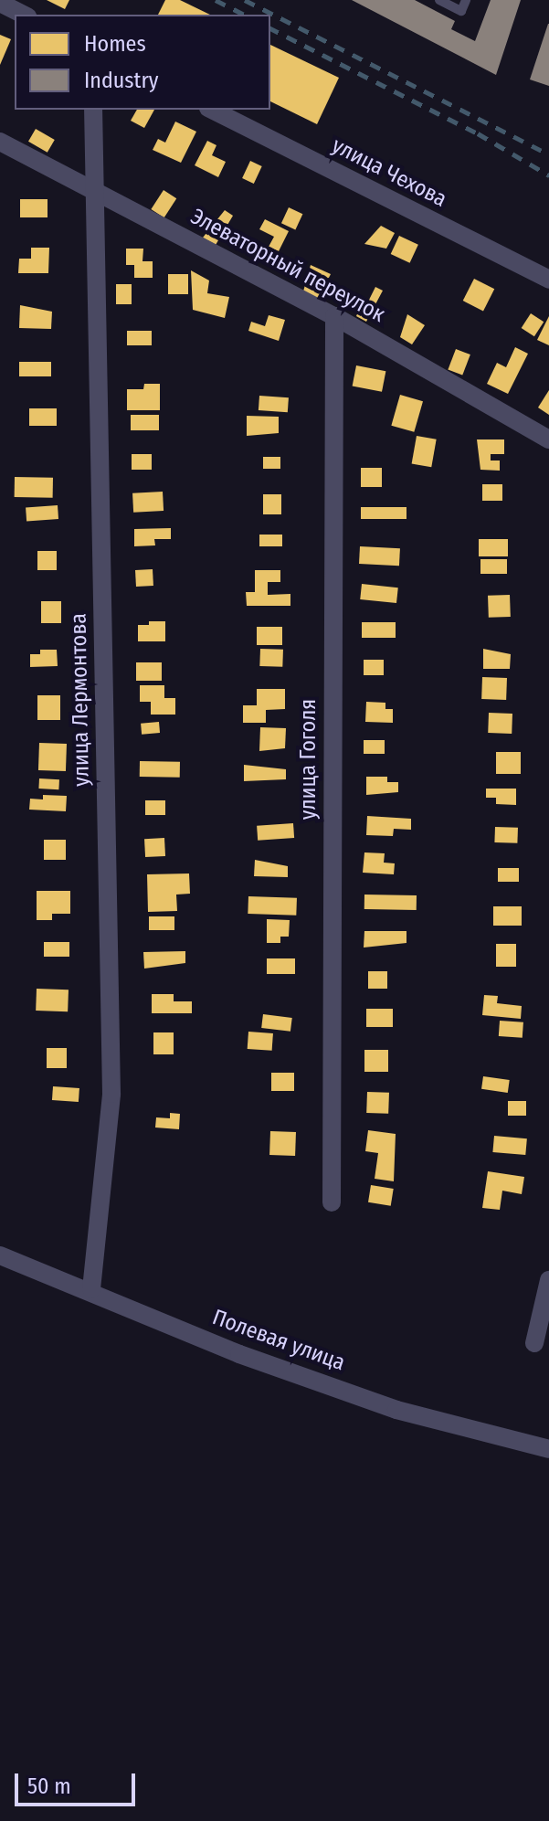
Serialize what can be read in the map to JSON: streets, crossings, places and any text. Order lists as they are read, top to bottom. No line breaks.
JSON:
{"streets":{"street":["улица Чехова","Элеваторный переулок","улица Лермонтова","улица Гоголя","Полевая улица"]},"crossings":[["Элеваторный переулок","улица Лермонтова"],["Элеваторный переулок","улица Гоголя"],["улица Лермонтова","Полевая улица"]],"legend":["Homes","Industry"],"scale_bar":"50 m"}
